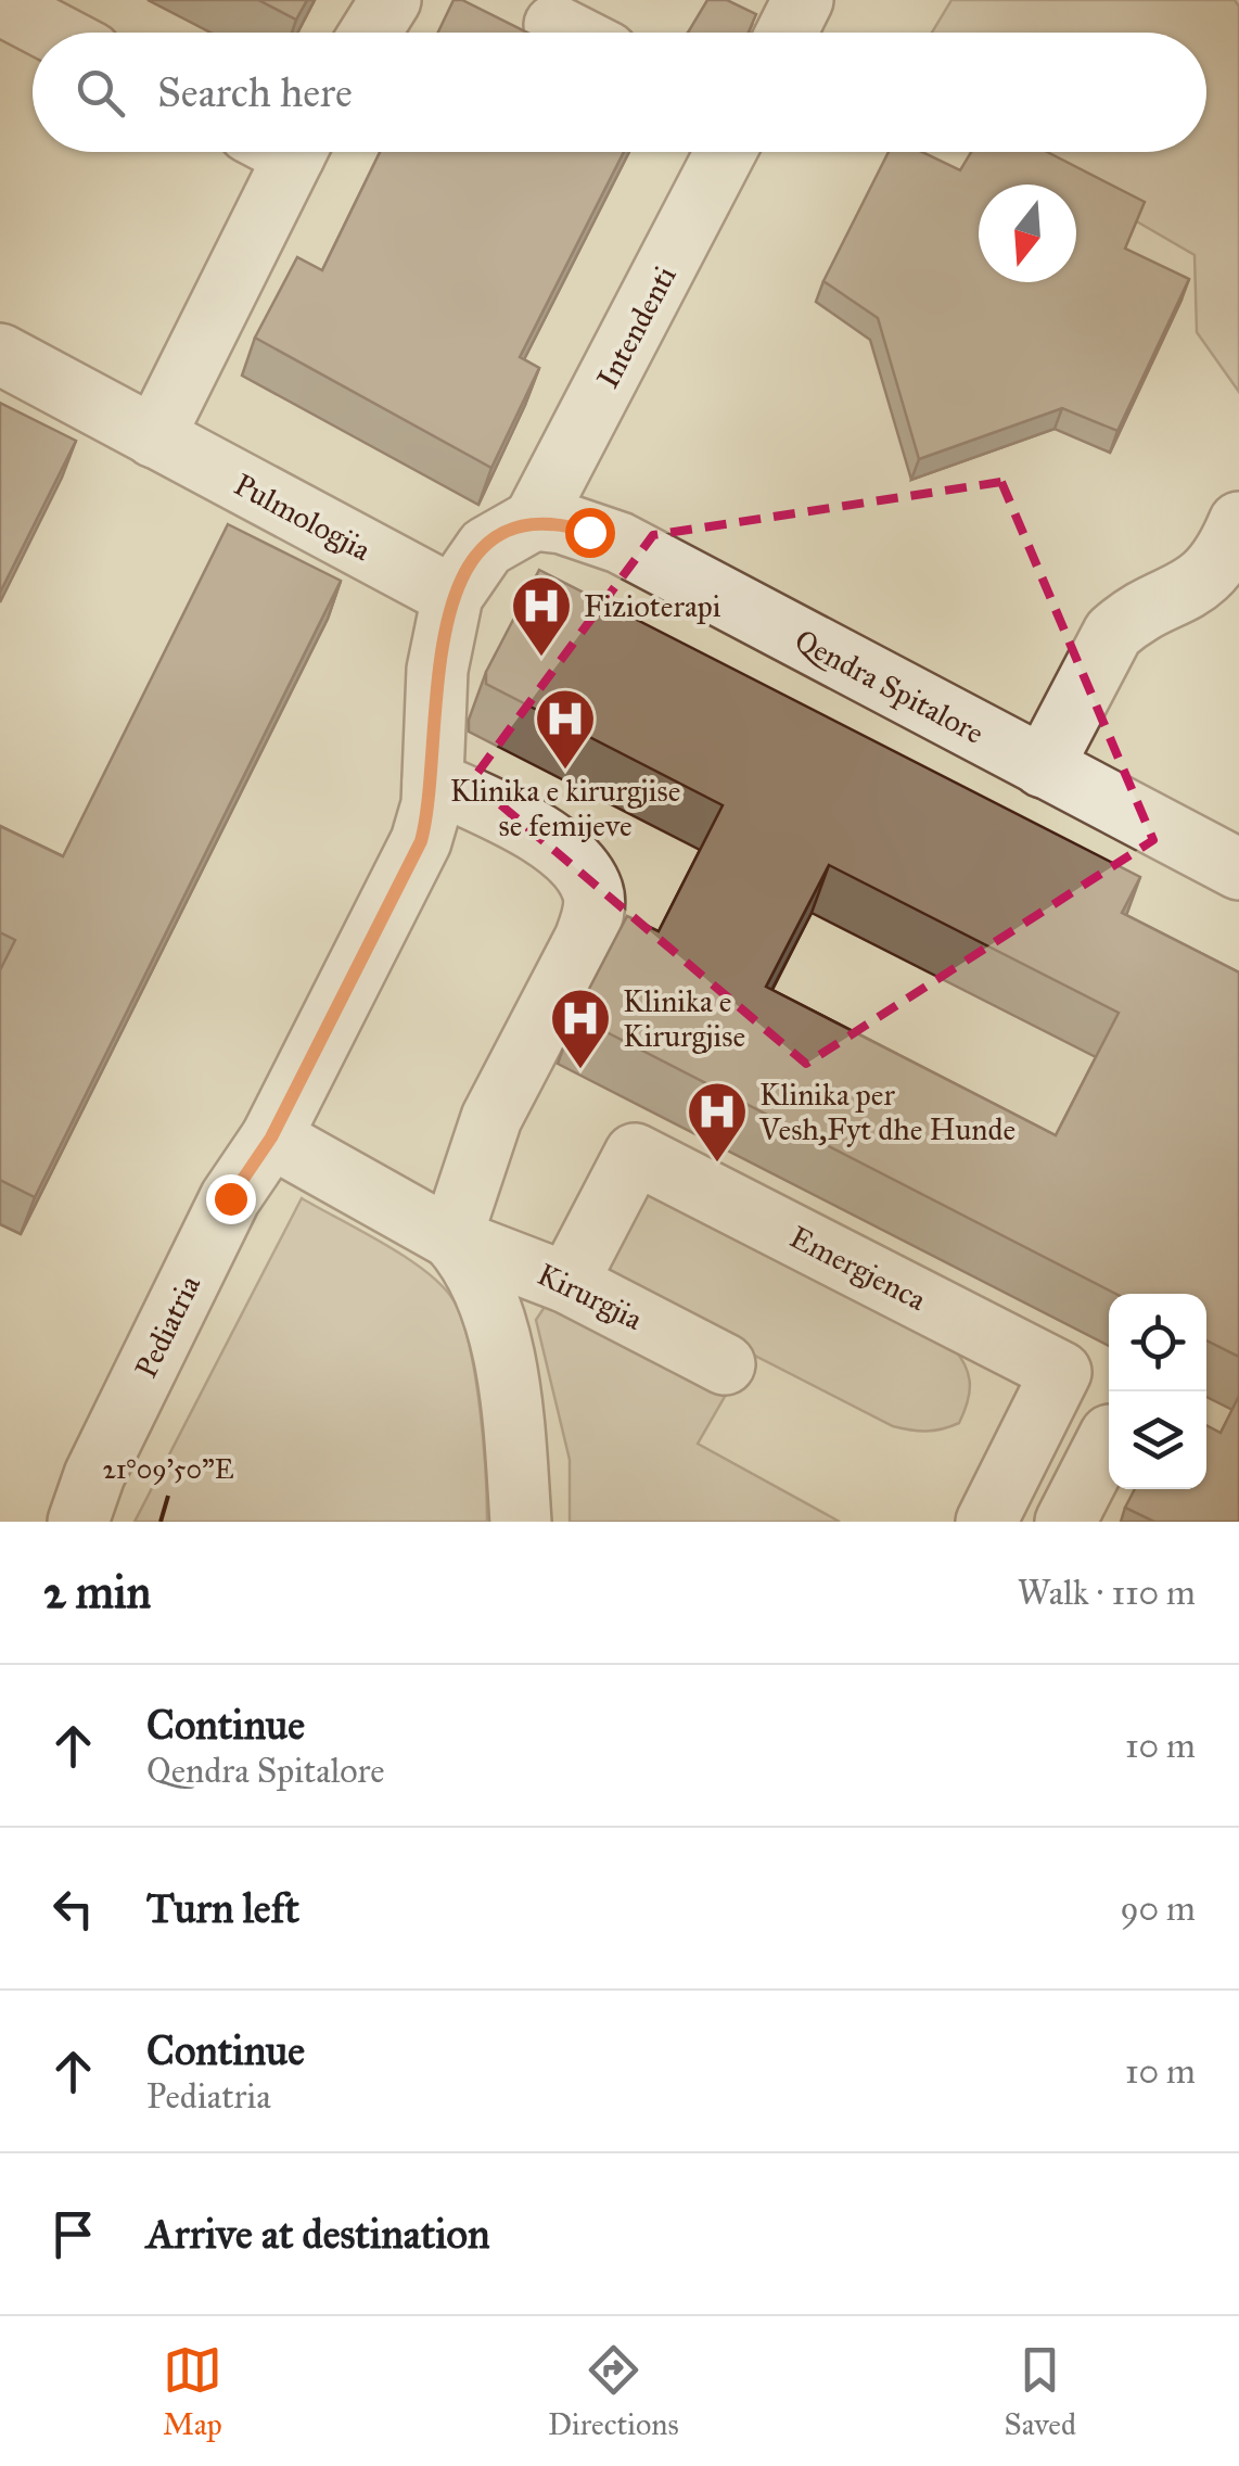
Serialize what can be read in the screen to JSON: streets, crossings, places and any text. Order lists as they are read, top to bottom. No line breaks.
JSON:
{"streets":{"street":["Intendenti","Pulmologjia","Qendra Spitalore","Emergjenca","Kirurgjia","Pediatria"]},"crossings":[["Intendenti","Qendra Spitalore"],["Pulmologjia","Pediatria"],["Emergjenca","Kirurgjia"],["Kirurgjia","Pediatria"]],"places":{"hospital":["Fizioterapi","Klinika e kirurgjise se femijeve","Klinika e Kirurgjise","Klinika per Vesh,Fyt dhe Hunde"]},"north":"bottom","page":{"search":"Search here","heading":["2 min","Walk · 110 m"],"list":[["Continue","Qendra Spitalore","10 m"],["Turn left","90 m"],["Continue","Pediatria","10 m"],"Arrive at destination"],"nav":["Map","Directions","Saved"]},"coordinates":["21°09'50\"E"]}
